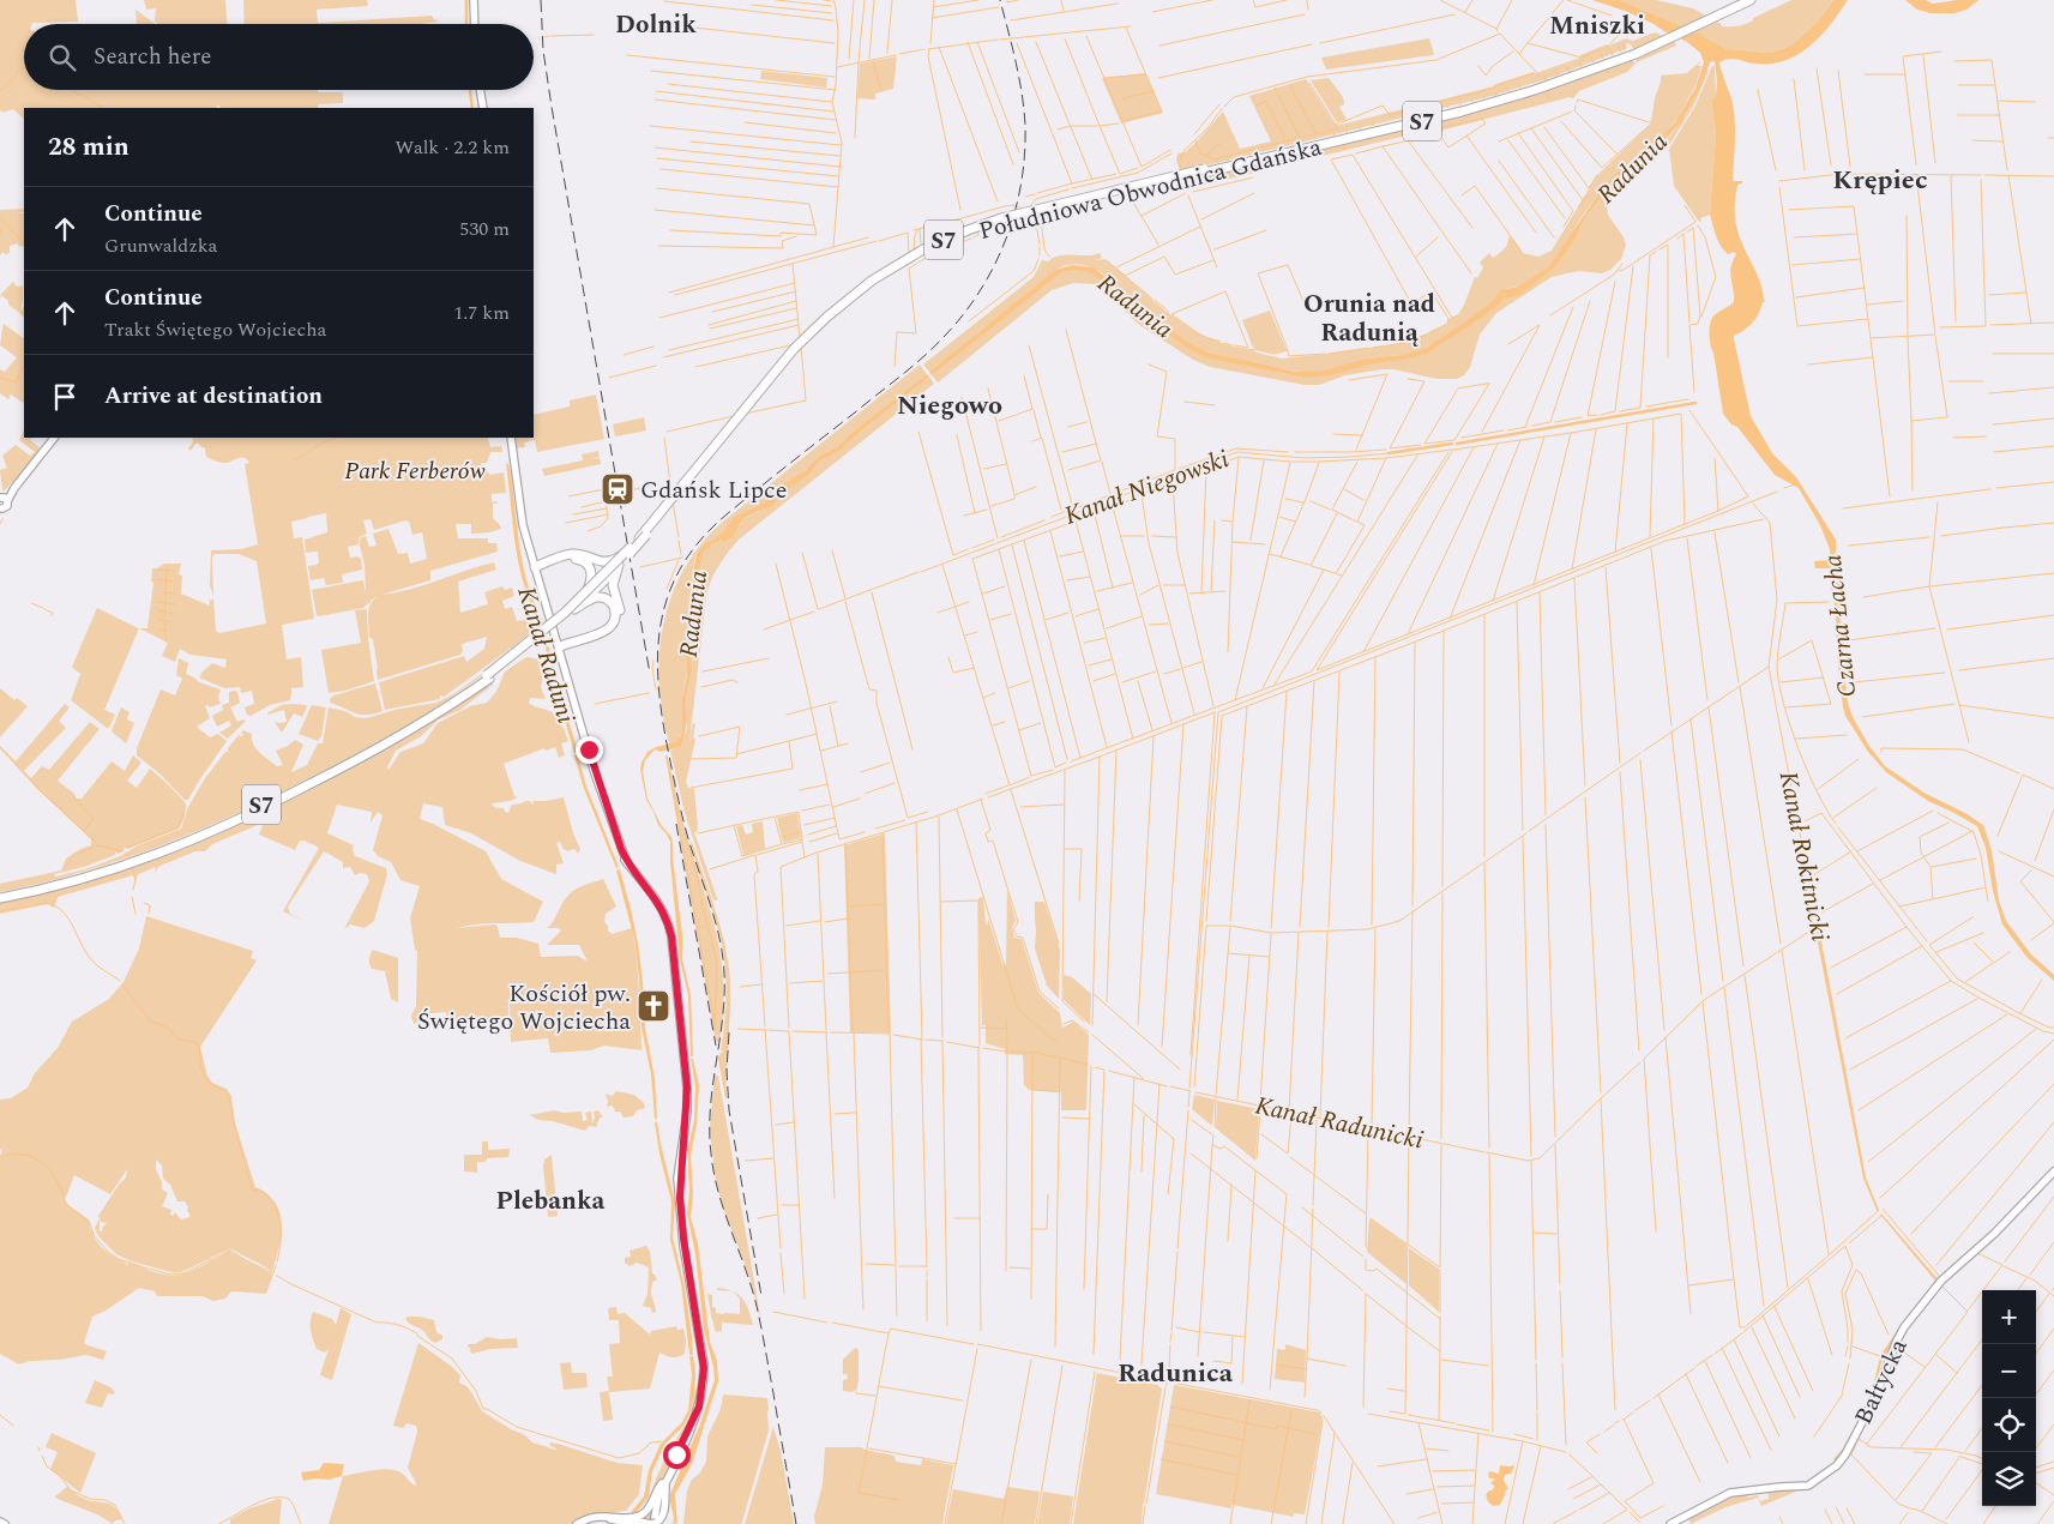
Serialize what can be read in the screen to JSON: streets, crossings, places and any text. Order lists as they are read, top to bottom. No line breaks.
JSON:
{"streets":{"highway":["S7","Południowa Obwodnica Gdańska"],"main road":["Bałtycka"]},"crossings":[["S7","Południowa Obwodnica Gdańska"]],"districts":["Dolnik","Mniszki","Krępiec","Orunia nad Radunią","Niegowo","Plebanka","Radunica"],"water":["Radunia","Kanał Niegowski","Czarna Łacha","Kanał Raduni","Kanał Rokitnicki","Kanał Radunicki"],"parks":["Park Ferberów"],"places":{"station":["Gdańsk Lipce"],"church":["Kościół pw. Świętego Wojciecha"]},"page":{"search":"Search here","heading":["28 min","Walk · 2.2 km"],"list":[["Continue","Grunwaldzka","530 m"],["Continue","Trakt Świętego Wojciecha","1.7 km"],"Arrive at destination"],"map_buttons":["+","−"]}}
